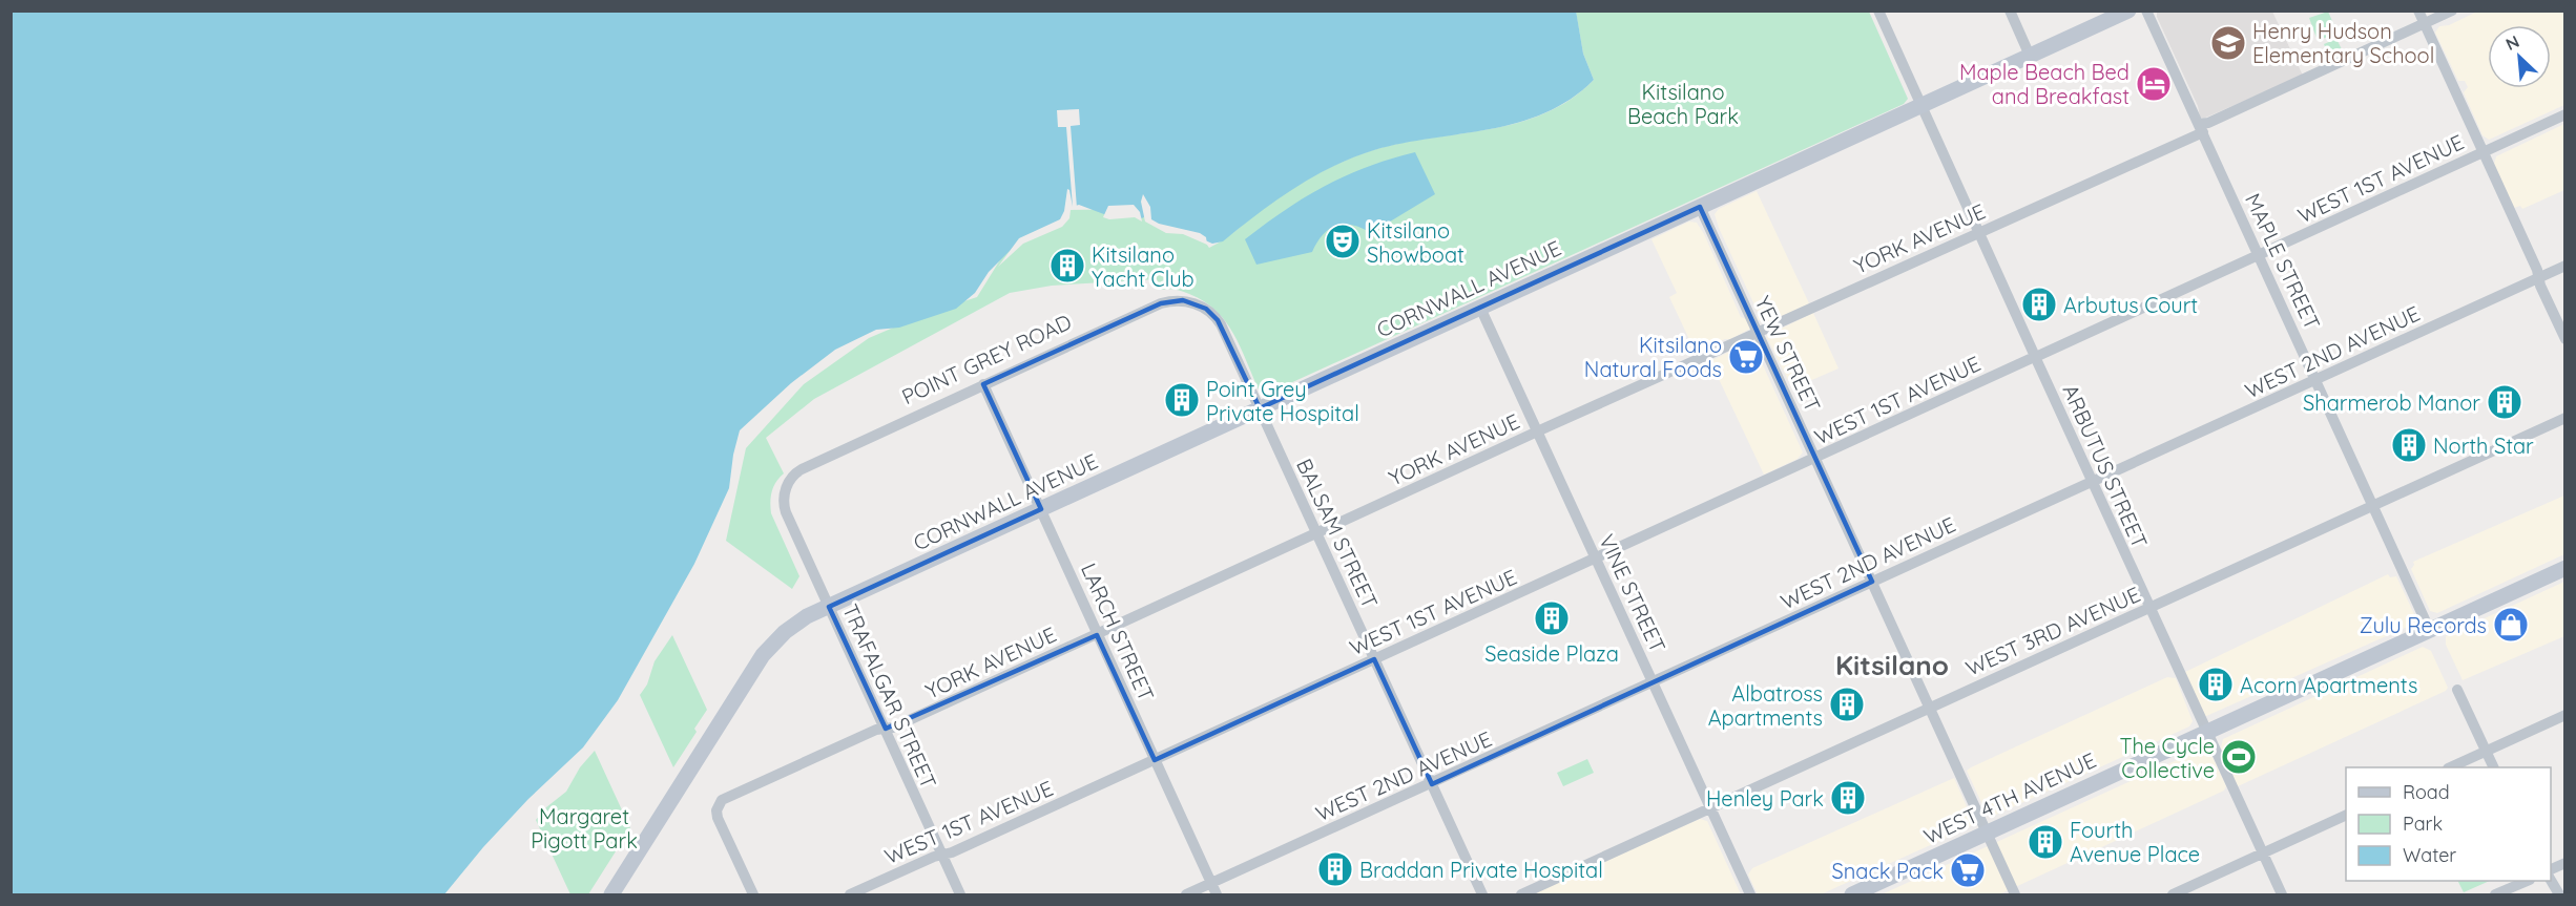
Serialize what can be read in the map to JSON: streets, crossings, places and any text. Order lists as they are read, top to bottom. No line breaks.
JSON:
{"streets":{"main road":["CORNWALL AVENUE","WEST 4TH AVENUE"],"street":["WEST 1ST AVENUE","YORK AVENUE","MAPLE STREET","WEST 2ND AVENUE","YEW STREET","POINT GREY ROAD","ARBUTUS STREET","BALSAM STREET","VINE STREET","WEST 3RD AVENUE","LARCH STREET","TRAFALGAR STREET"]},"crossings":[["WEST 1ST AVENUE","MAPLE STREET"],["WEST 1ST AVENUE","YEW STREET"],["WEST 1ST AVENUE","ARBUTUS STREET"],["WEST 1ST AVENUE","BALSAM STREET"],["WEST 1ST AVENUE","VINE STREET"],["WEST 1ST AVENUE","LARCH STREET"],["WEST 1ST AVENUE","TRAFALGAR STREET"],["YORK AVENUE","MAPLE STREET"],["YORK AVENUE","YEW STREET"],["YORK AVENUE","ARBUTUS STREET"],["YORK AVENUE","BALSAM STREET"],["YORK AVENUE","VINE STREET"],["YORK AVENUE","LARCH STREET"],["YORK AVENUE","TRAFALGAR STREET"],["MAPLE STREET","WEST 2ND AVENUE"],["MAPLE STREET","WEST 3RD AVENUE"],["MAPLE STREET","WEST 4TH AVENUE"],["CORNWALL AVENUE","YEW STREET"],["CORNWALL AVENUE","ARBUTUS STREET"],["CORNWALL AVENUE","BALSAM STREET"],["CORNWALL AVENUE","VINE STREET"],["CORNWALL AVENUE","LARCH STREET"],["CORNWALL AVENUE","TRAFALGAR STREET"],["WEST 2ND AVENUE","YEW STREET"],["WEST 2ND AVENUE","ARBUTUS STREET"],["WEST 2ND AVENUE","BALSAM STREET"],["WEST 2ND AVENUE","VINE STREET"],["WEST 2ND AVENUE","LARCH STREET"],["YEW STREET","WEST 3RD AVENUE"],["YEW STREET","WEST 4TH AVENUE"],["POINT GREY ROAD","BALSAM STREET"],["POINT GREY ROAD","LARCH STREET"],["POINT GREY ROAD","TRAFALGAR STREET"],["ARBUTUS STREET","WEST 3RD AVENUE"],["ARBUTUS STREET","WEST 4TH AVENUE"],["VINE STREET","WEST 3RD AVENUE"]],"districts":["Kitsilano"],"parks":["Kitsilano Beach Park","Margaret Pigott Park"],"places":{"school or university":["Henry Hudson Elementary School"],"hotel":["Maple Beach Bed and Breakfast"],"theatre":["Kitsilano Showboat"],"building":["Kitsilano Yacht Club","Arbutus Court","Point Grey Private Hospital","Sharmerob Manor","North Star","Seaside Plaza","Acorn Apartments","Albatross Apartments","Henley Park","Fourth Avenue Place","Braddan Private Hospital"],"supermarket":["Kitsilano Natural Foods","Snack Pack"],"shop":["Zulu Records"],"sports":["The Cycle Collective"]},"legend":["Road","Park","Water"],"north":"top left"}
